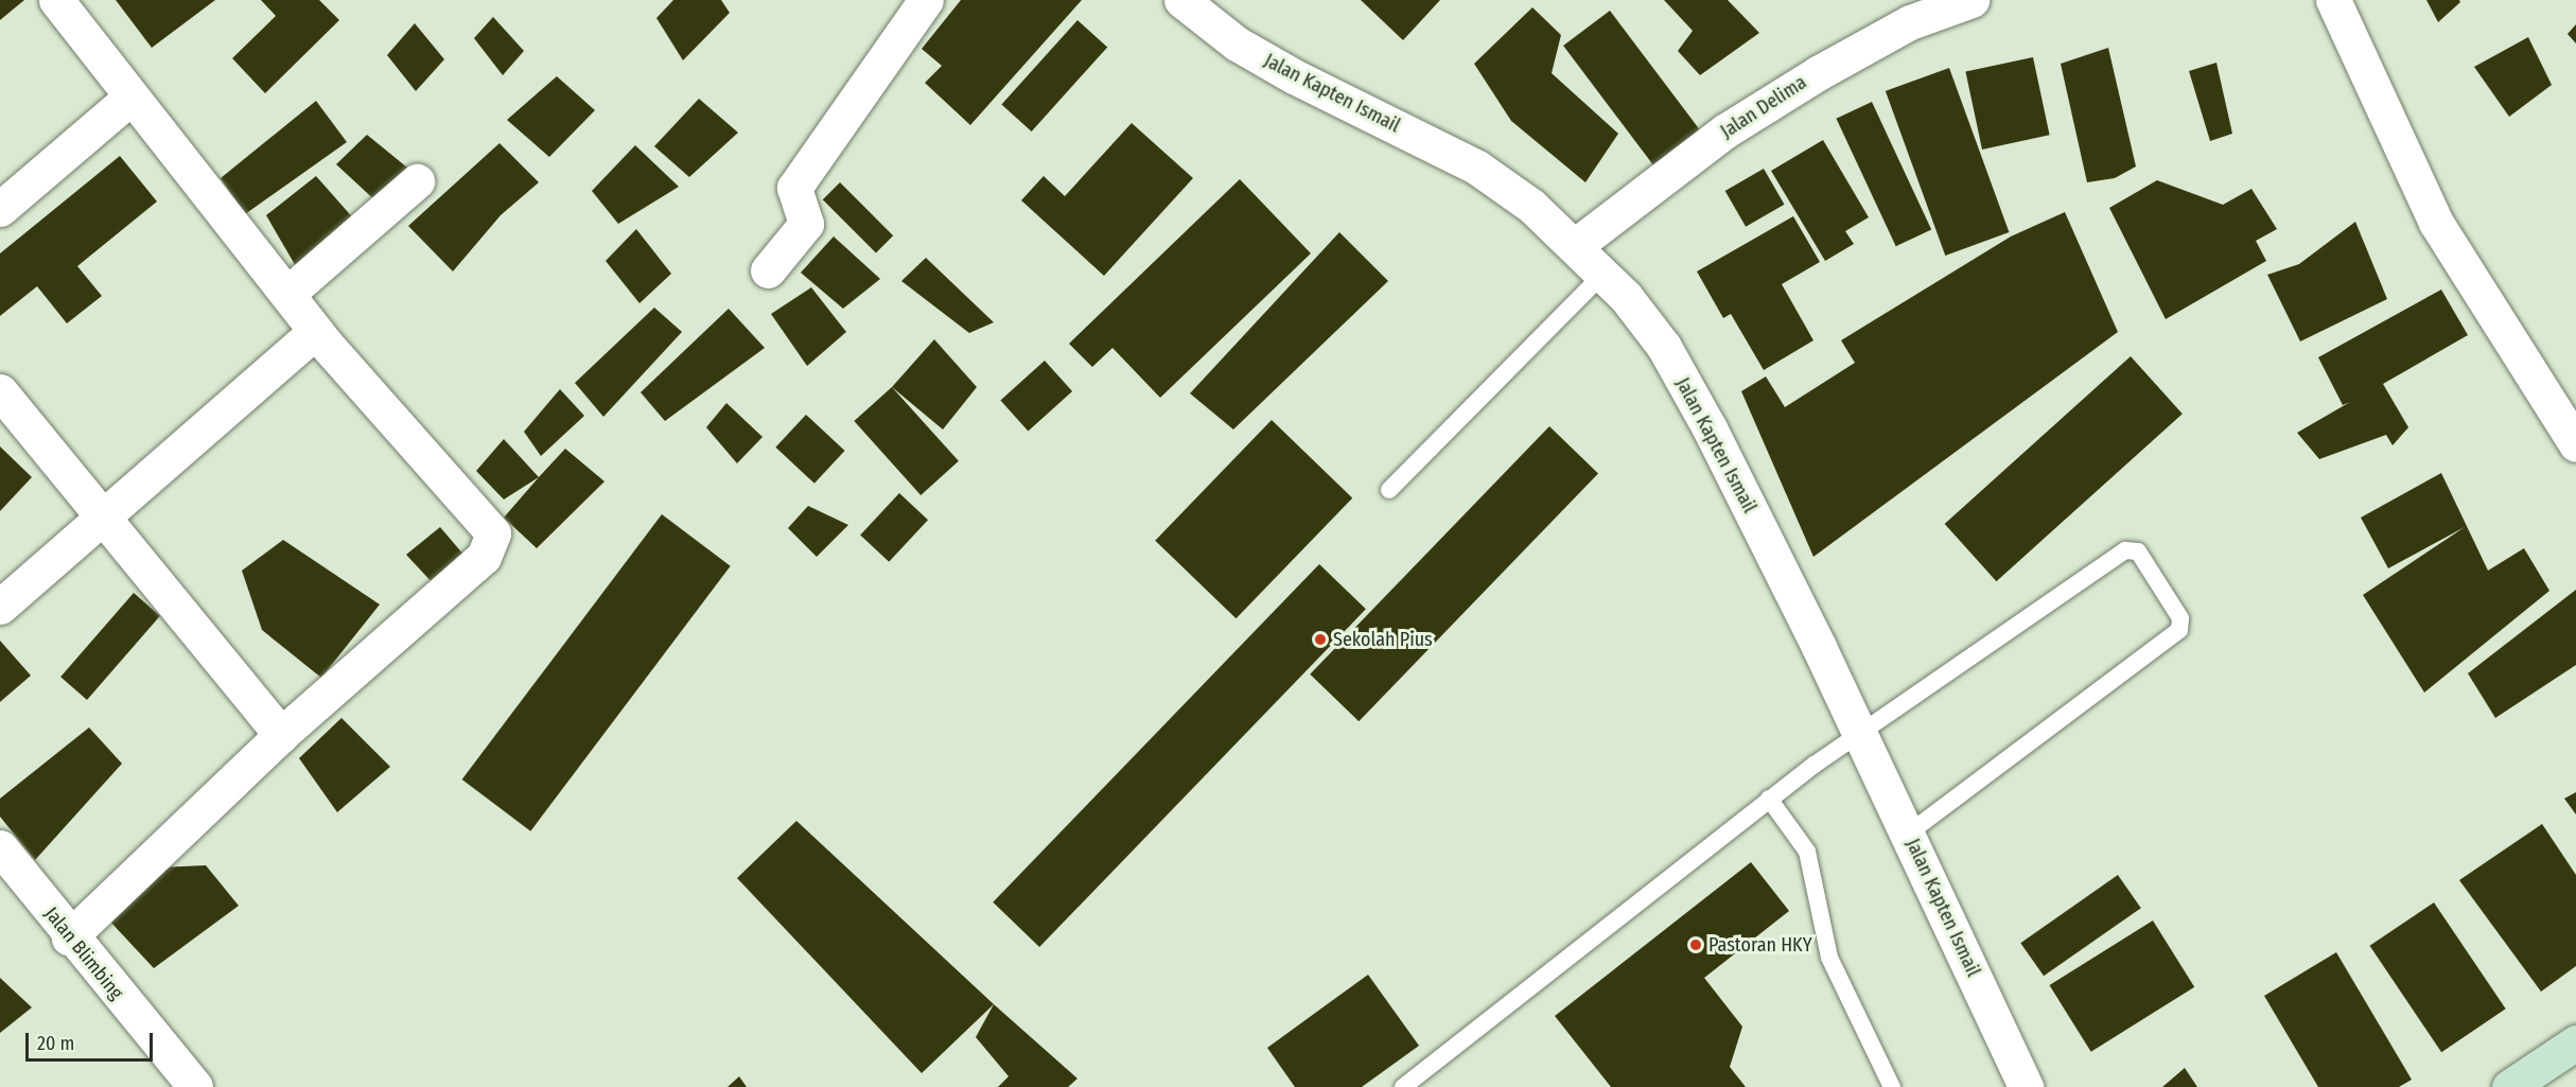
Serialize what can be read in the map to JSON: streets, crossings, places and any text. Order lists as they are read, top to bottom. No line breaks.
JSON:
{"streets":{"street":["Jalan Kapten Ismail","Jalan Delima","Jalan Blimbing"]},"crossings":[["Jalan Kapten Ismail","Jalan Delima"]],"places":["Sekolah Pius","Pastoran HKY"],"scale_bar":"20 m"}
